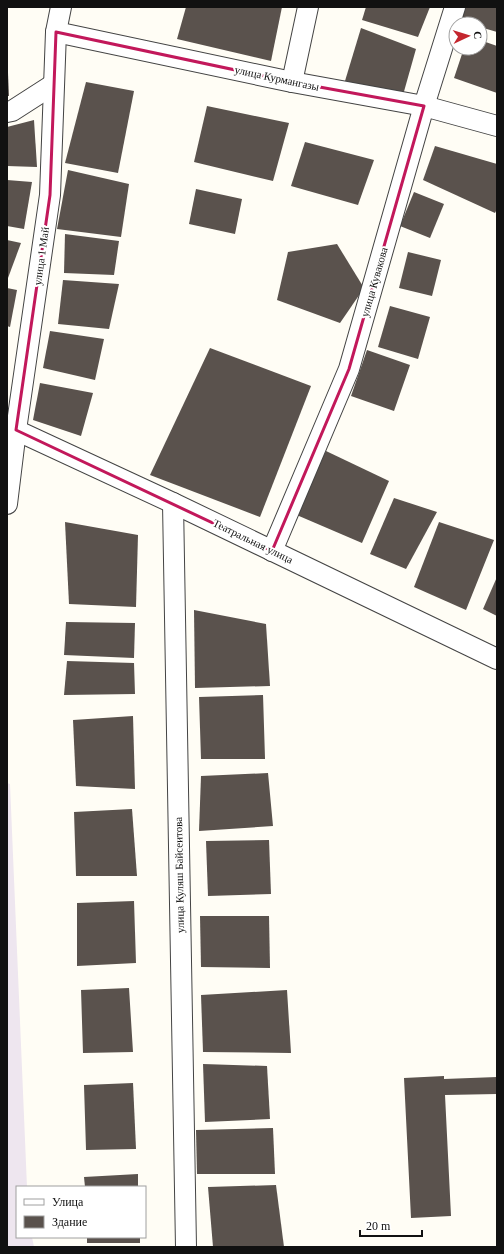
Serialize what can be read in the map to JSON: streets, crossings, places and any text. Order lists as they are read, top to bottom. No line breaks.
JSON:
{"streets":{"street":["улица Курмангазы","улица 1 Май","улица Кувакова","Театральная улица","улица Куляш Байсеитова"]},"crossings":[["улица Курмангазы","улица 1 Май"],["улица Курмангазы","улица Кувакова"],["улица 1 Май","Театральная улица"],["улица Кувакова","Театральная улица"],["Театральная улица","улица Куляш Байсеитова"]],"legend":["Улица","Здание"],"scale_bar":"20 m","north":"right"}
